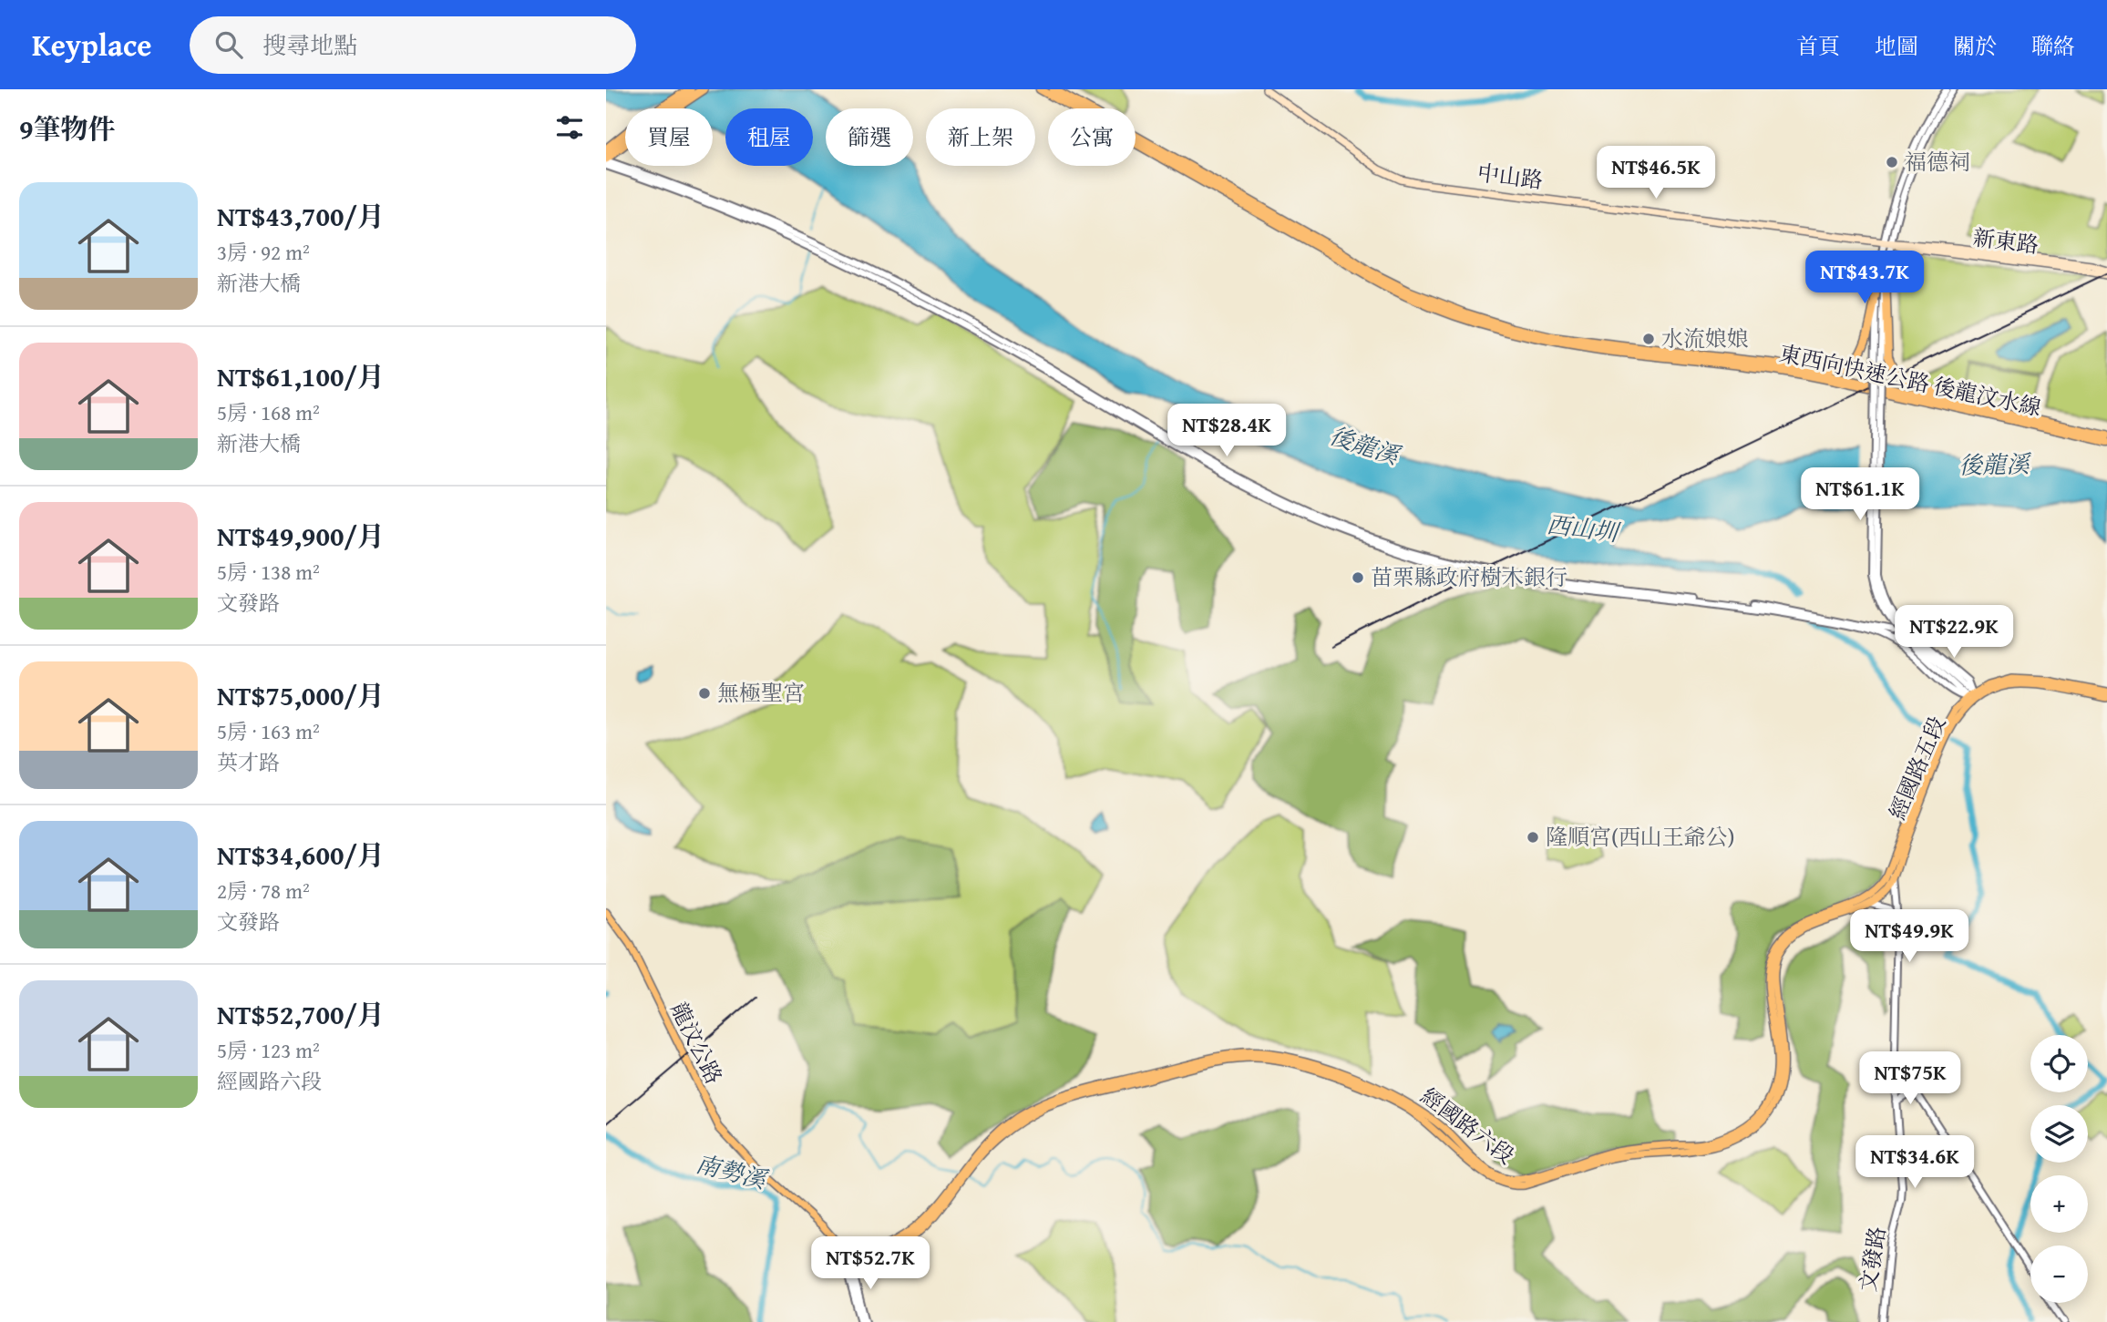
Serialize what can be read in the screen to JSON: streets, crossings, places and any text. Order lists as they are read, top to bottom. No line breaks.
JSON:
{"streets":{"highway":["東西向快速公路 後龍汶水線"],"main road":["中山路","新東路","經國路五段","龍汶公路","經國路六段"],"street":["文發路"]},"crossings":[["中山路","新東路"],["經國路五段","經國路六段"],["經國路五段","文發路"],["龍汶公路","經國路六段"],["經國路六段","文發路"]],"water":["後龍溪","西山圳","南勢溪"],"places":["福德祠","水流娘娘","苗栗縣政府樹木銀行","無極聖宮","隆順宮(西山王爺公)"],"page":{"header":"Keyplace","search":"搜尋地點","nav":["首頁","地圖","關於","聯絡"],"heading":"9筆物件","chip":["買屋","租屋","篩選","新上架","公寓"],"price":["NT$46.5K","NT$43.7K","NT$28.4K","NT$61.1K","NT$22.9K","NT$49.9K","NT$75K","NT$34.6K","NT$52.7K"],"list":[{"name":"NT$43,700/月","note":"3房 · 92 m² · 新港大橋"},{"name":"NT$61,100/月","note":"5房 · 168 m² · 新港大橋"},{"name":"NT$49,900/月","note":"5房 · 138 m² · 文發路"},{"name":"NT$75,000/月","note":"5房 · 163 m² · 英才路"},{"name":"NT$34,600/月","note":"2房 · 78 m² · 文發路"},{"name":"NT$52,700/月","note":"5房 · 123 m² · 經國路六段"}],"map_buttons":["+","−"]}}
